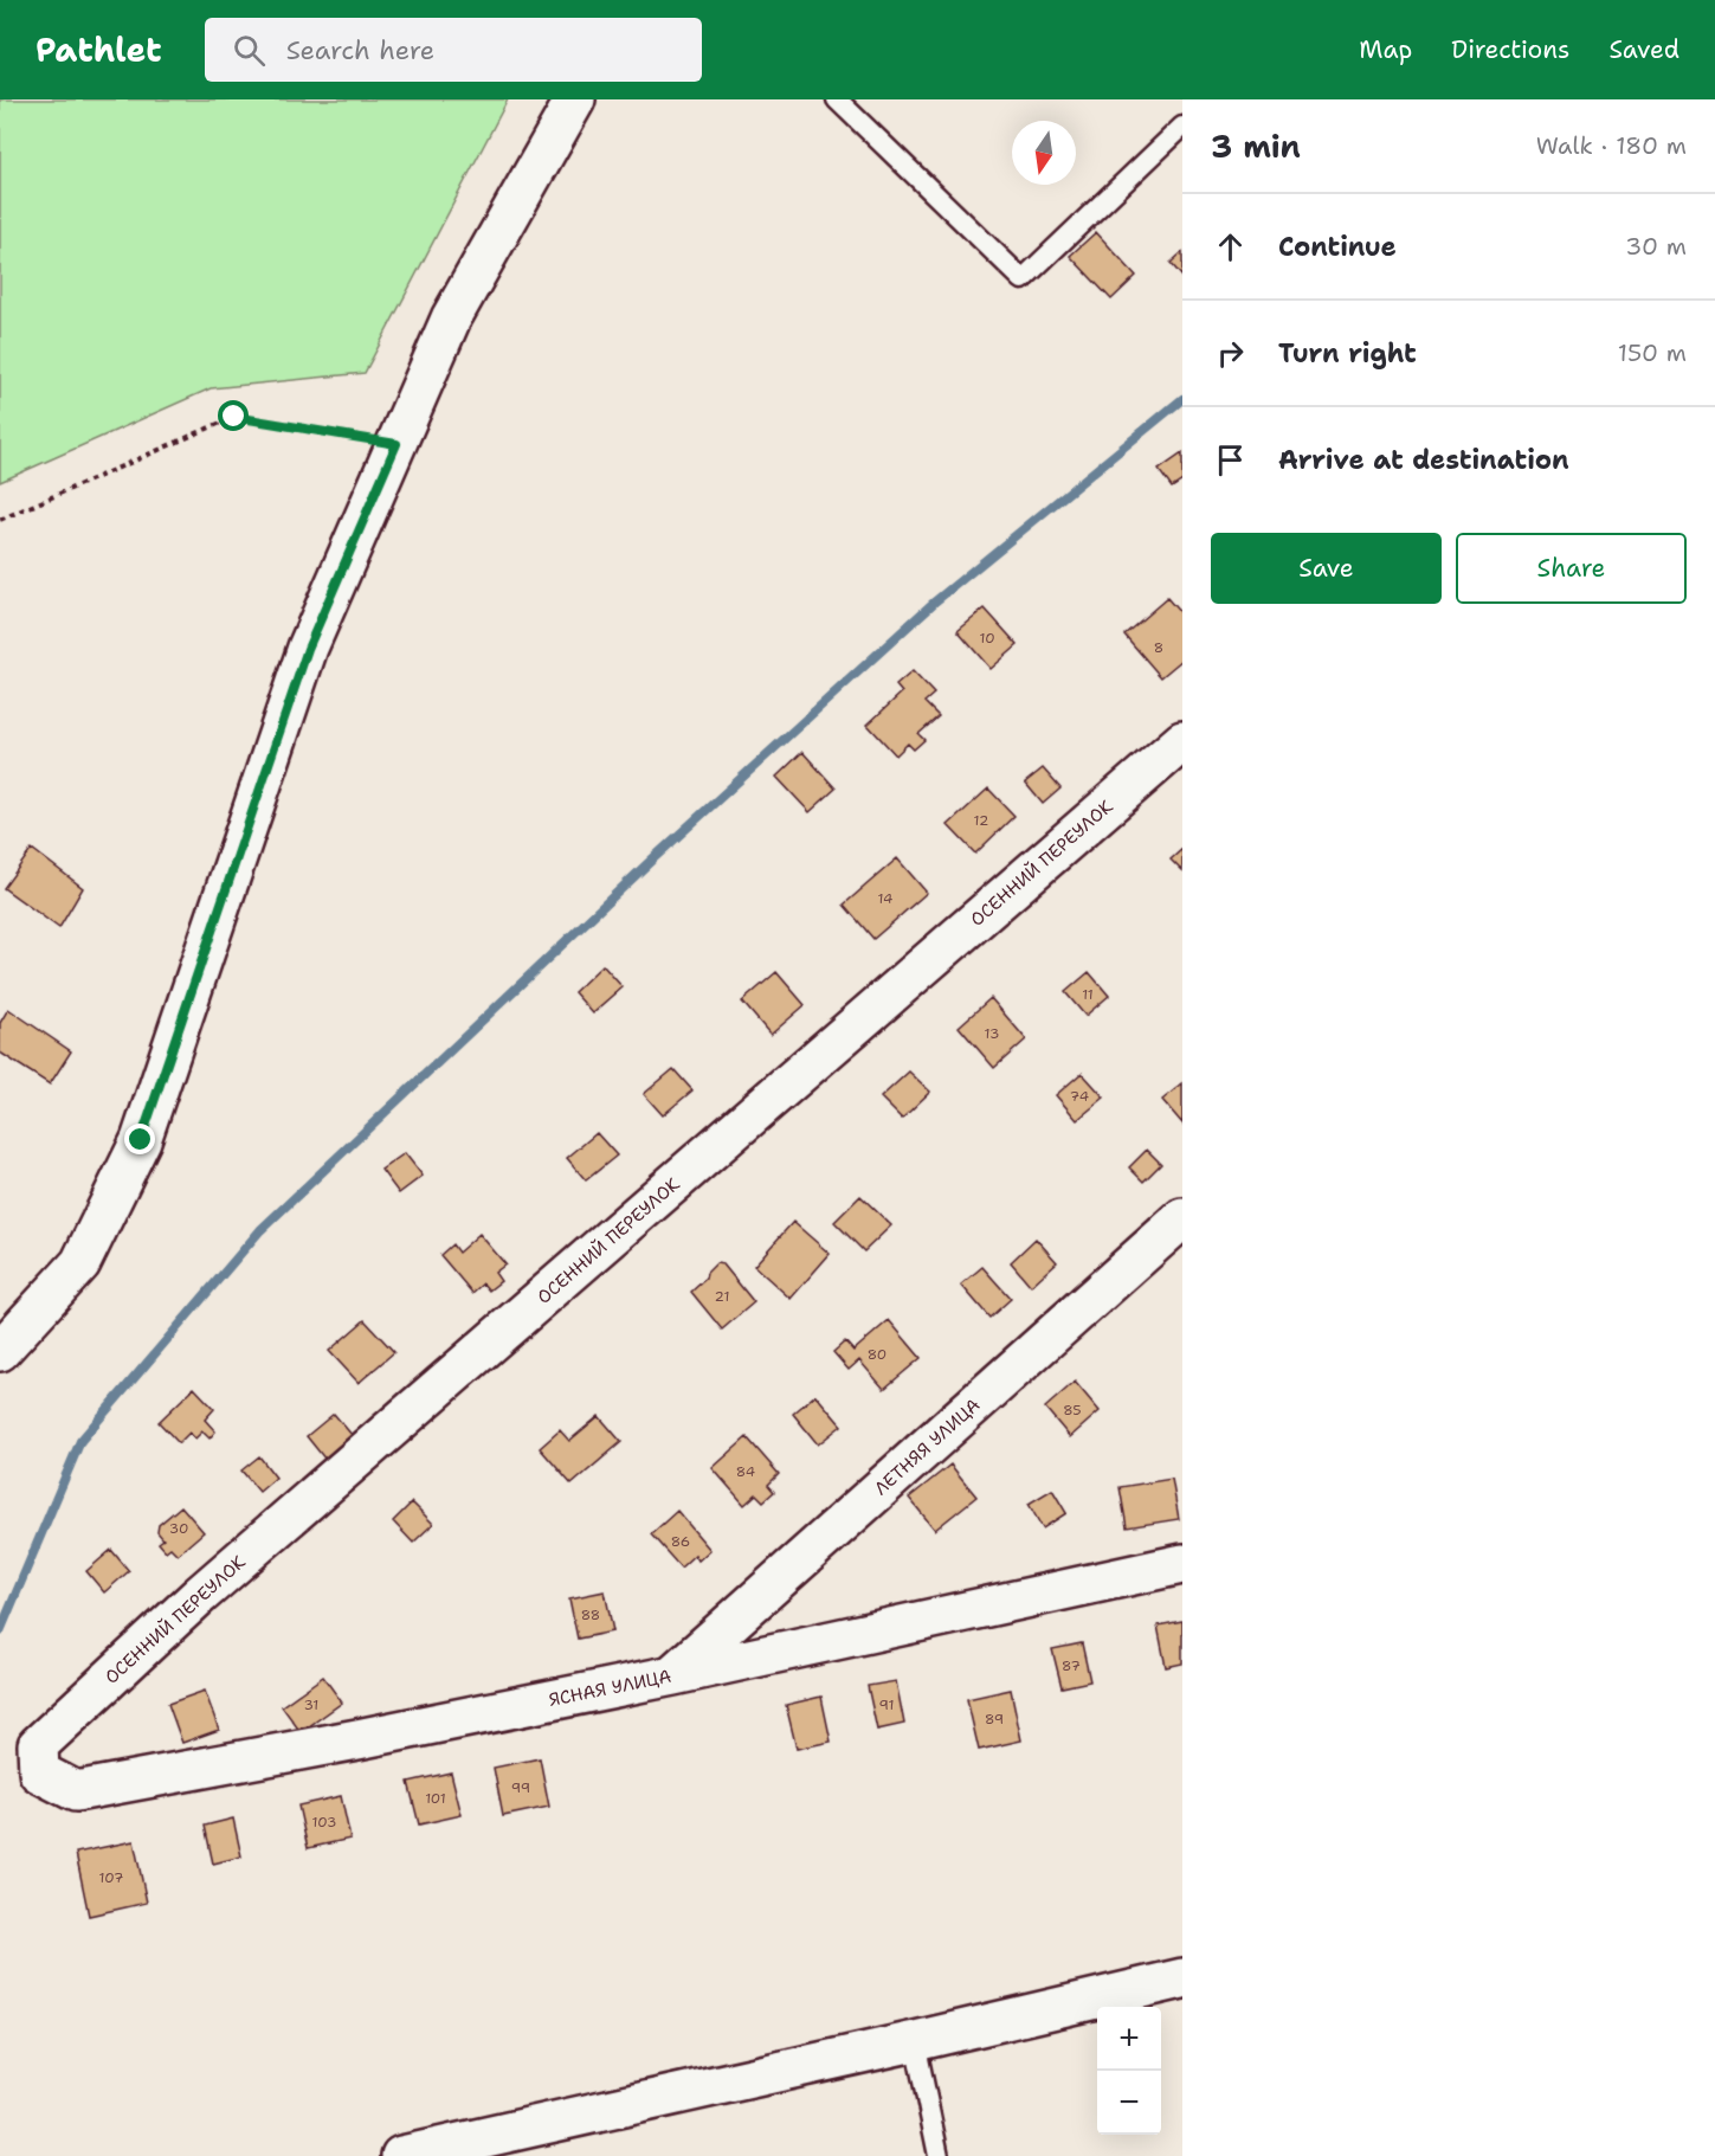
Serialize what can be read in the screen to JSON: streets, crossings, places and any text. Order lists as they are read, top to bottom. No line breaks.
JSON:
{"streets":{"street":["ОСЕННИЙ ПЕРЕУЛОК","ЛЕТНЯЯ УЛИЦА","ЯСНАЯ УЛИЦА"]},"crossings":[["ОСЕННИЙ ПЕРЕУЛОК","ЯСНАЯ УЛИЦА"],["ЛЕТНЯЯ УЛИЦА","ЯСНАЯ УЛИЦА"]],"house_numbers":["10","8","12","14","11","13","74","21","80","85","84","30","86","88","87","31","91","89","99","101","103","107"],"north":"bottom","page":{"header":"Pathlet","search":"Search here","nav":["Map","Directions","Saved"],"heading":["3 min","Walk · 180 m"],"list":[["Continue","30 m"],["Turn right","150 m"],"Arrive at destination"],"buttons":["Save","Share"],"map_buttons":["+","−"]}}
